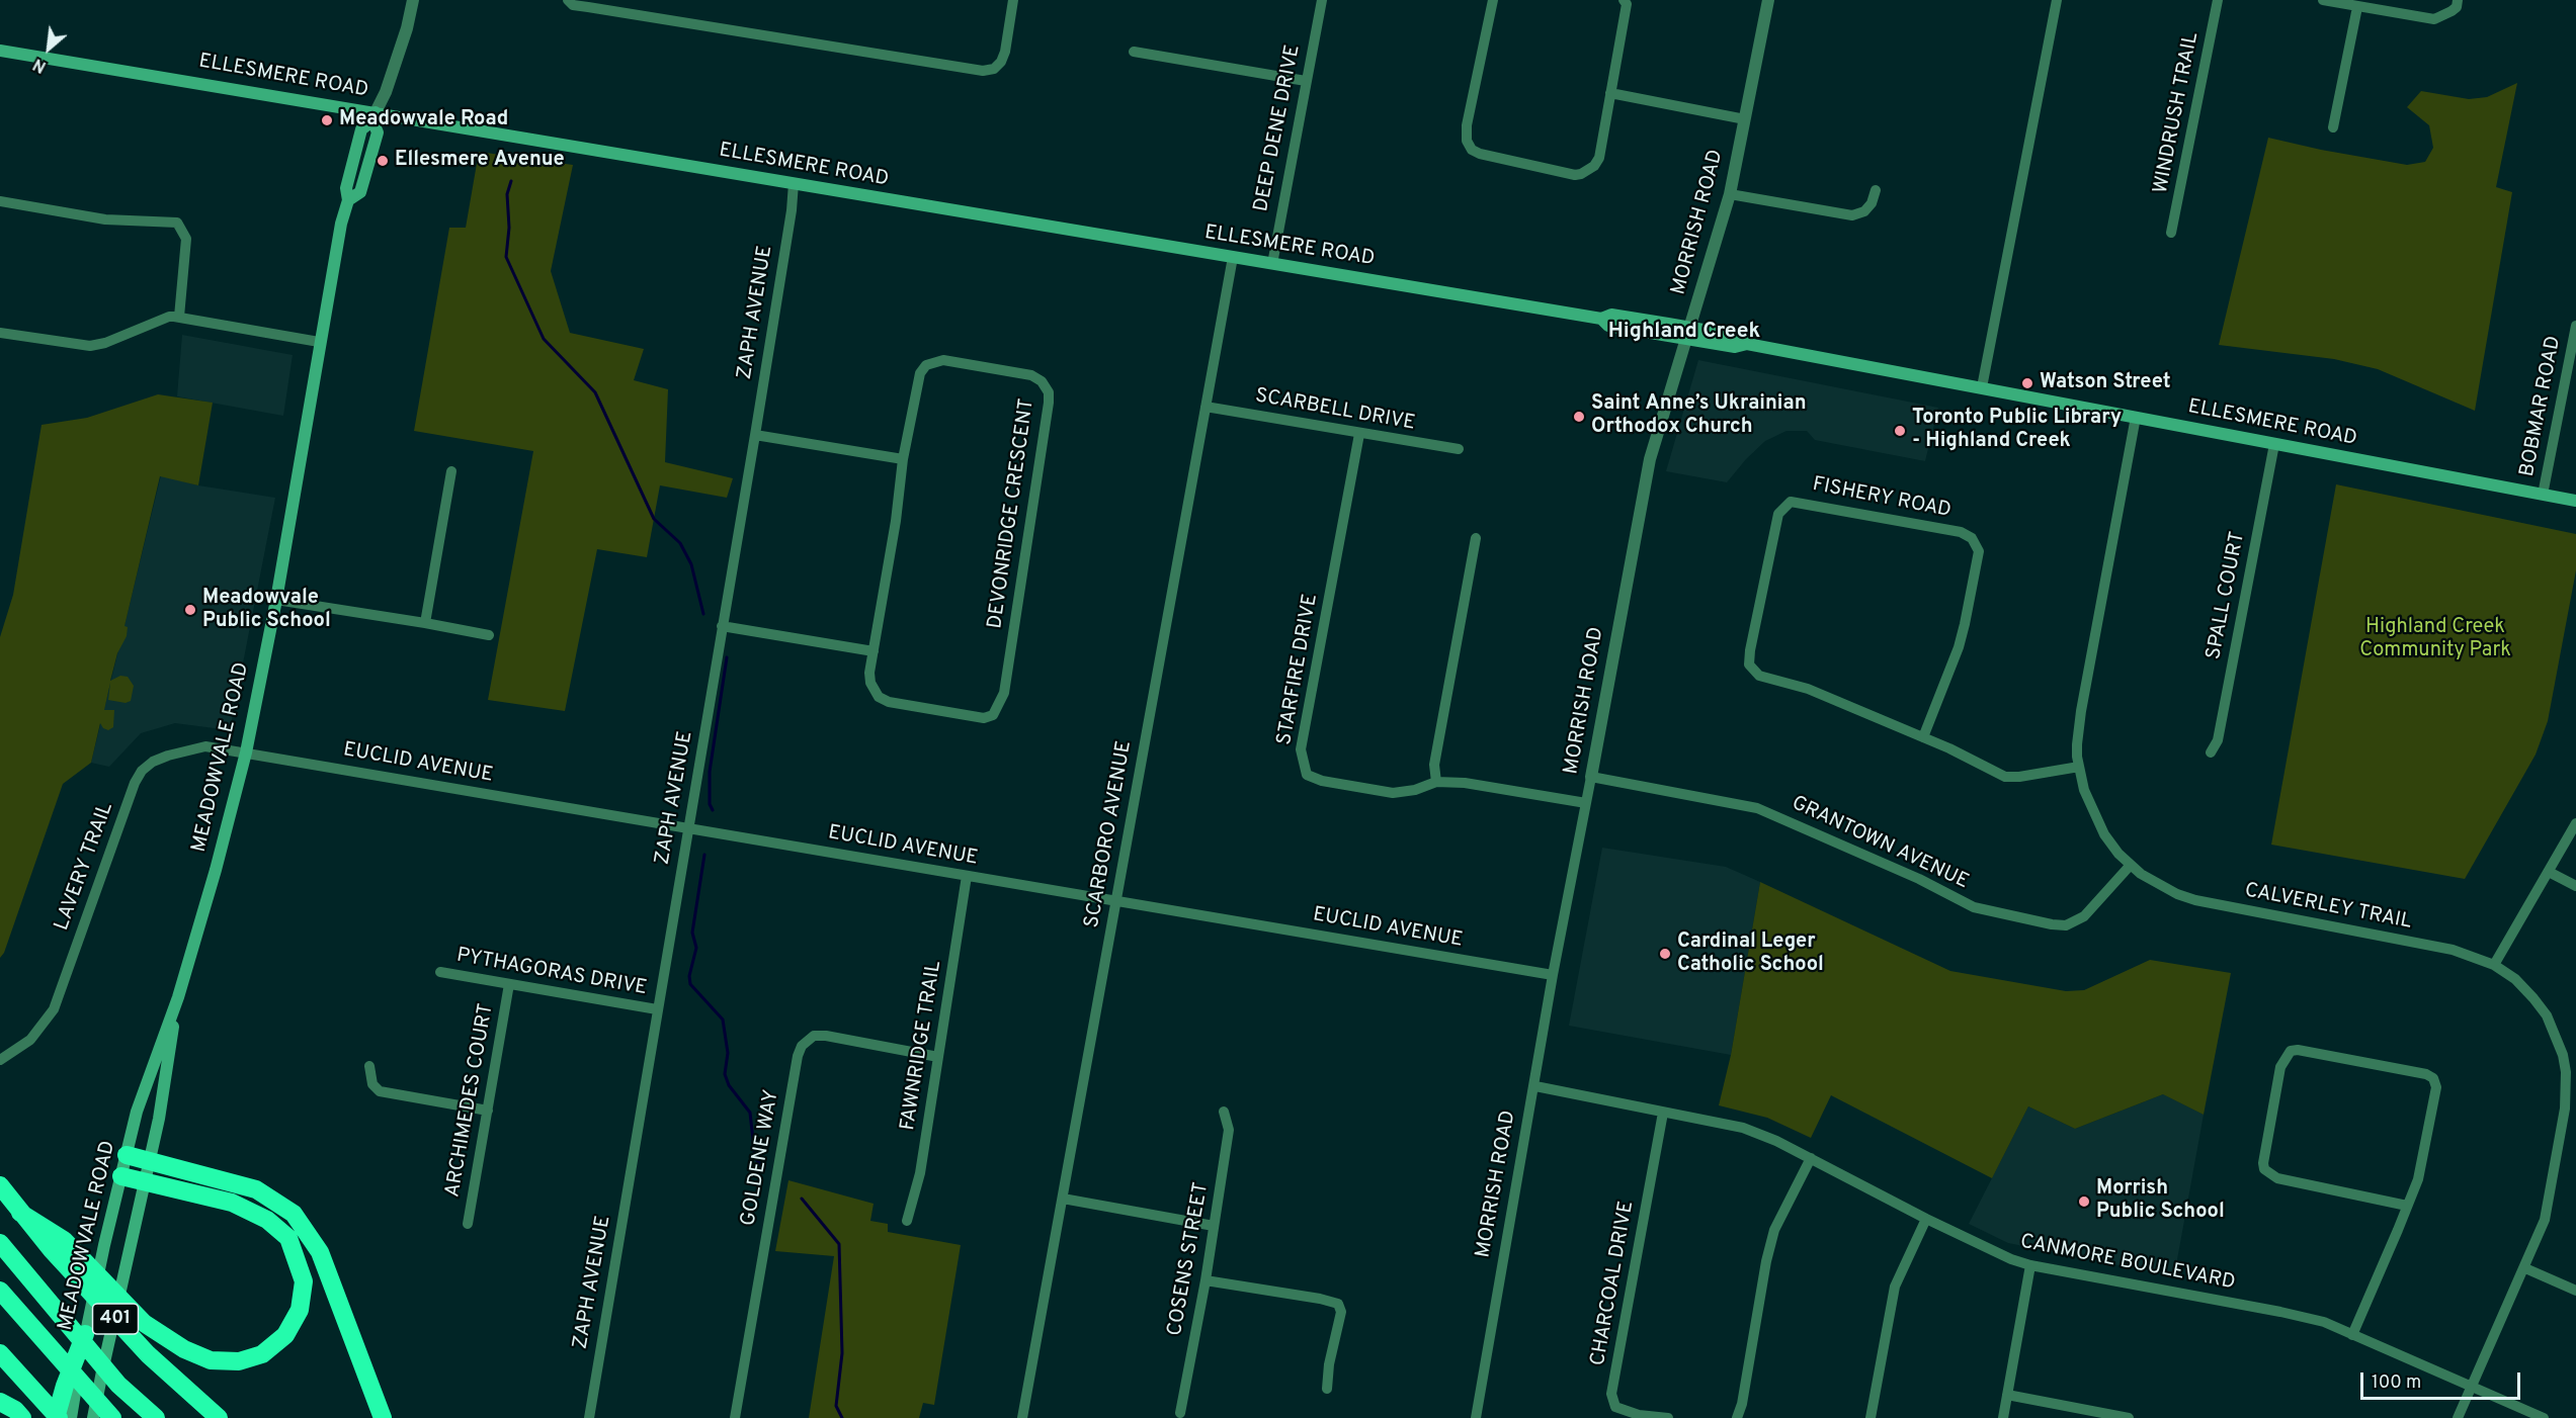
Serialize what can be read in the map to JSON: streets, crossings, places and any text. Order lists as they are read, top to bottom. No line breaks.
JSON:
{"streets":{"highway":["401"],"main road":["ELLESMERE ROAD","MEADOWVALE ROAD"],"street":["WINDRUSH TRAIL","DEEP DENE DRIVE","MORRISH ROAD","ZAPH AVENUE","BOBMAR ROAD","SCARBELL DRIVE","FISHERY ROAD","DEVONRIDGE CRESCENT","SPALL COURT","STARFIRE DRIVE","EUCLID AVENUE","SCARBORO AVENUE","GRANTOWN AVENUE","LAVERY TRAIL","CALVERLEY TRAIL","PYTHAGORAS DRIVE","FAWNRIDGE TRAIL","ARCHIMEDES COURT","GOLDENE WAY","COSENS STREET","CANMORE BOULEVARD","CHARCOAL DRIVE"]},"crossings":[["ELLESMERE ROAD","DEEP DENE DRIVE"],["ELLESMERE ROAD","MORRISH ROAD"],["ELLESMERE ROAD","ZAPH AVENUE"],["ELLESMERE ROAD","BOBMAR ROAD"],["ELLESMERE ROAD","SPALL COURT"],["ELLESMERE ROAD","MEADOWVALE ROAD"],["ELLESMERE ROAD","SCARBORO AVENUE"],["ELLESMERE ROAD","CALVERLEY TRAIL"],["MORRISH ROAD","STARFIRE DRIVE"],["MORRISH ROAD","EUCLID AVENUE"],["MORRISH ROAD","GRANTOWN AVENUE"],["MORRISH ROAD","CANMORE BOULEVARD"],["ZAPH AVENUE","EUCLID AVENUE"],["ZAPH AVENUE","PYTHAGORAS DRIVE"],["SCARBELL DRIVE","STARFIRE DRIVE"],["SCARBELL DRIVE","SCARBORO AVENUE"],["FISHERY ROAD","CALVERLEY TRAIL"],["MEADOWVALE ROAD","EUCLID AVENUE"],["MEADOWVALE ROAD","LAVERY TRAIL"],["EUCLID AVENUE","SCARBORO AVENUE"],["EUCLID AVENUE","LAVERY TRAIL"],["EUCLID AVENUE","FAWNRIDGE TRAIL"],["GRANTOWN AVENUE","CALVERLEY TRAIL"],["CALVERLEY TRAIL","CANMORE BOULEVARD"],["PYTHAGORAS DRIVE","ARCHIMEDES COURT"],["FAWNRIDGE TRAIL","GOLDENE WAY"],["CANMORE BOULEVARD","CHARCOAL DRIVE"]],"districts":["Highland Creek"],"parks":["Highland Creek Community Park"],"places":["Meadowvale Road","Ellesmere Avenue","Watson Street","Saint Anne’s Ukrainian Orthodox Church","Toronto Public Library - Highland Creek","Meadowvale Public School","Cardinal Leger Catholic School","Morrish Public School"],"scale_bar":"100 m","north":"bottom left"}
